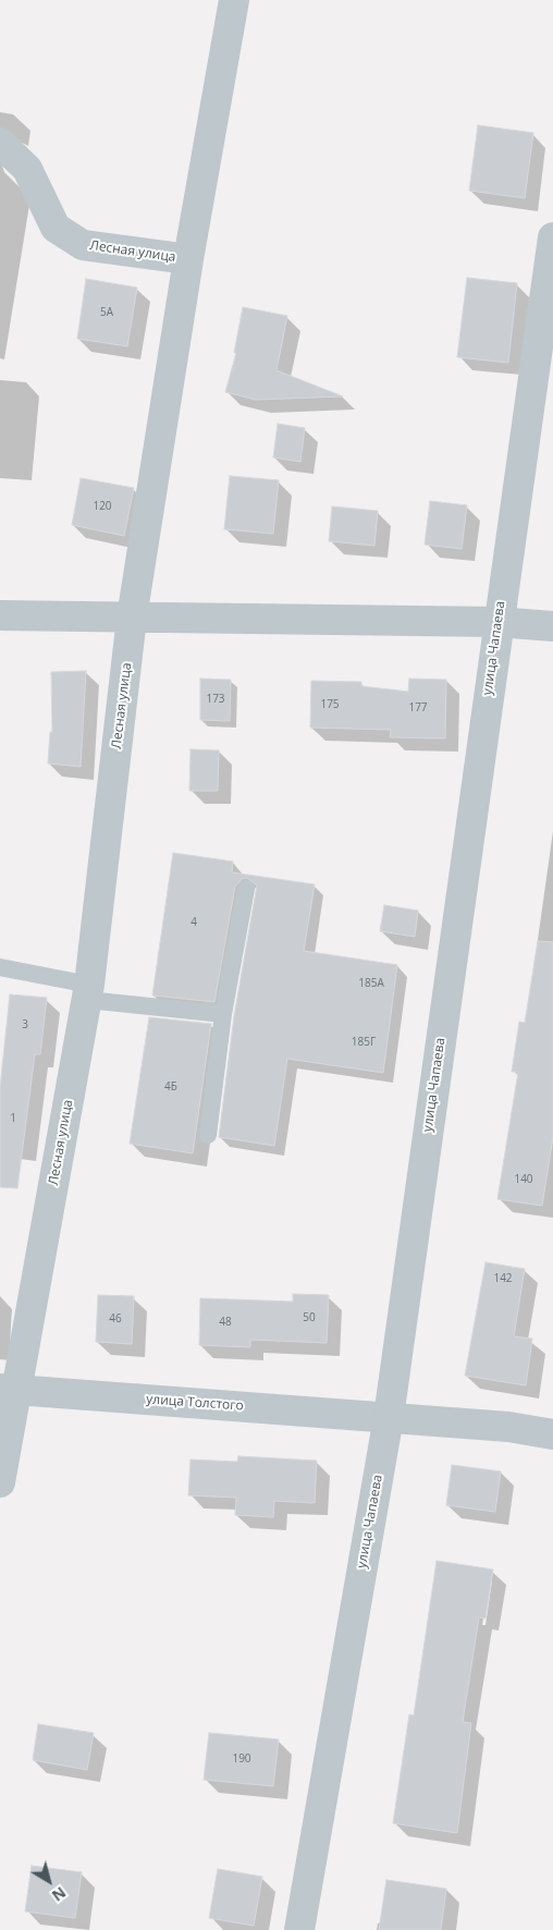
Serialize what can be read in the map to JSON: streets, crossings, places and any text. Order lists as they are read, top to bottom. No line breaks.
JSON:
{"streets":{"street":["Лесная улица","улица Чапаева","улица Толстого"]},"crossings":[["Лесная улица","улица Толстого"],["улица Чапаева","улица Толстого"]],"house_numbers":["5А","120","173","175","177","4","185А","3","185Г","4Б","1","140","142","50","46","48","190"],"north":"bottom right"}
